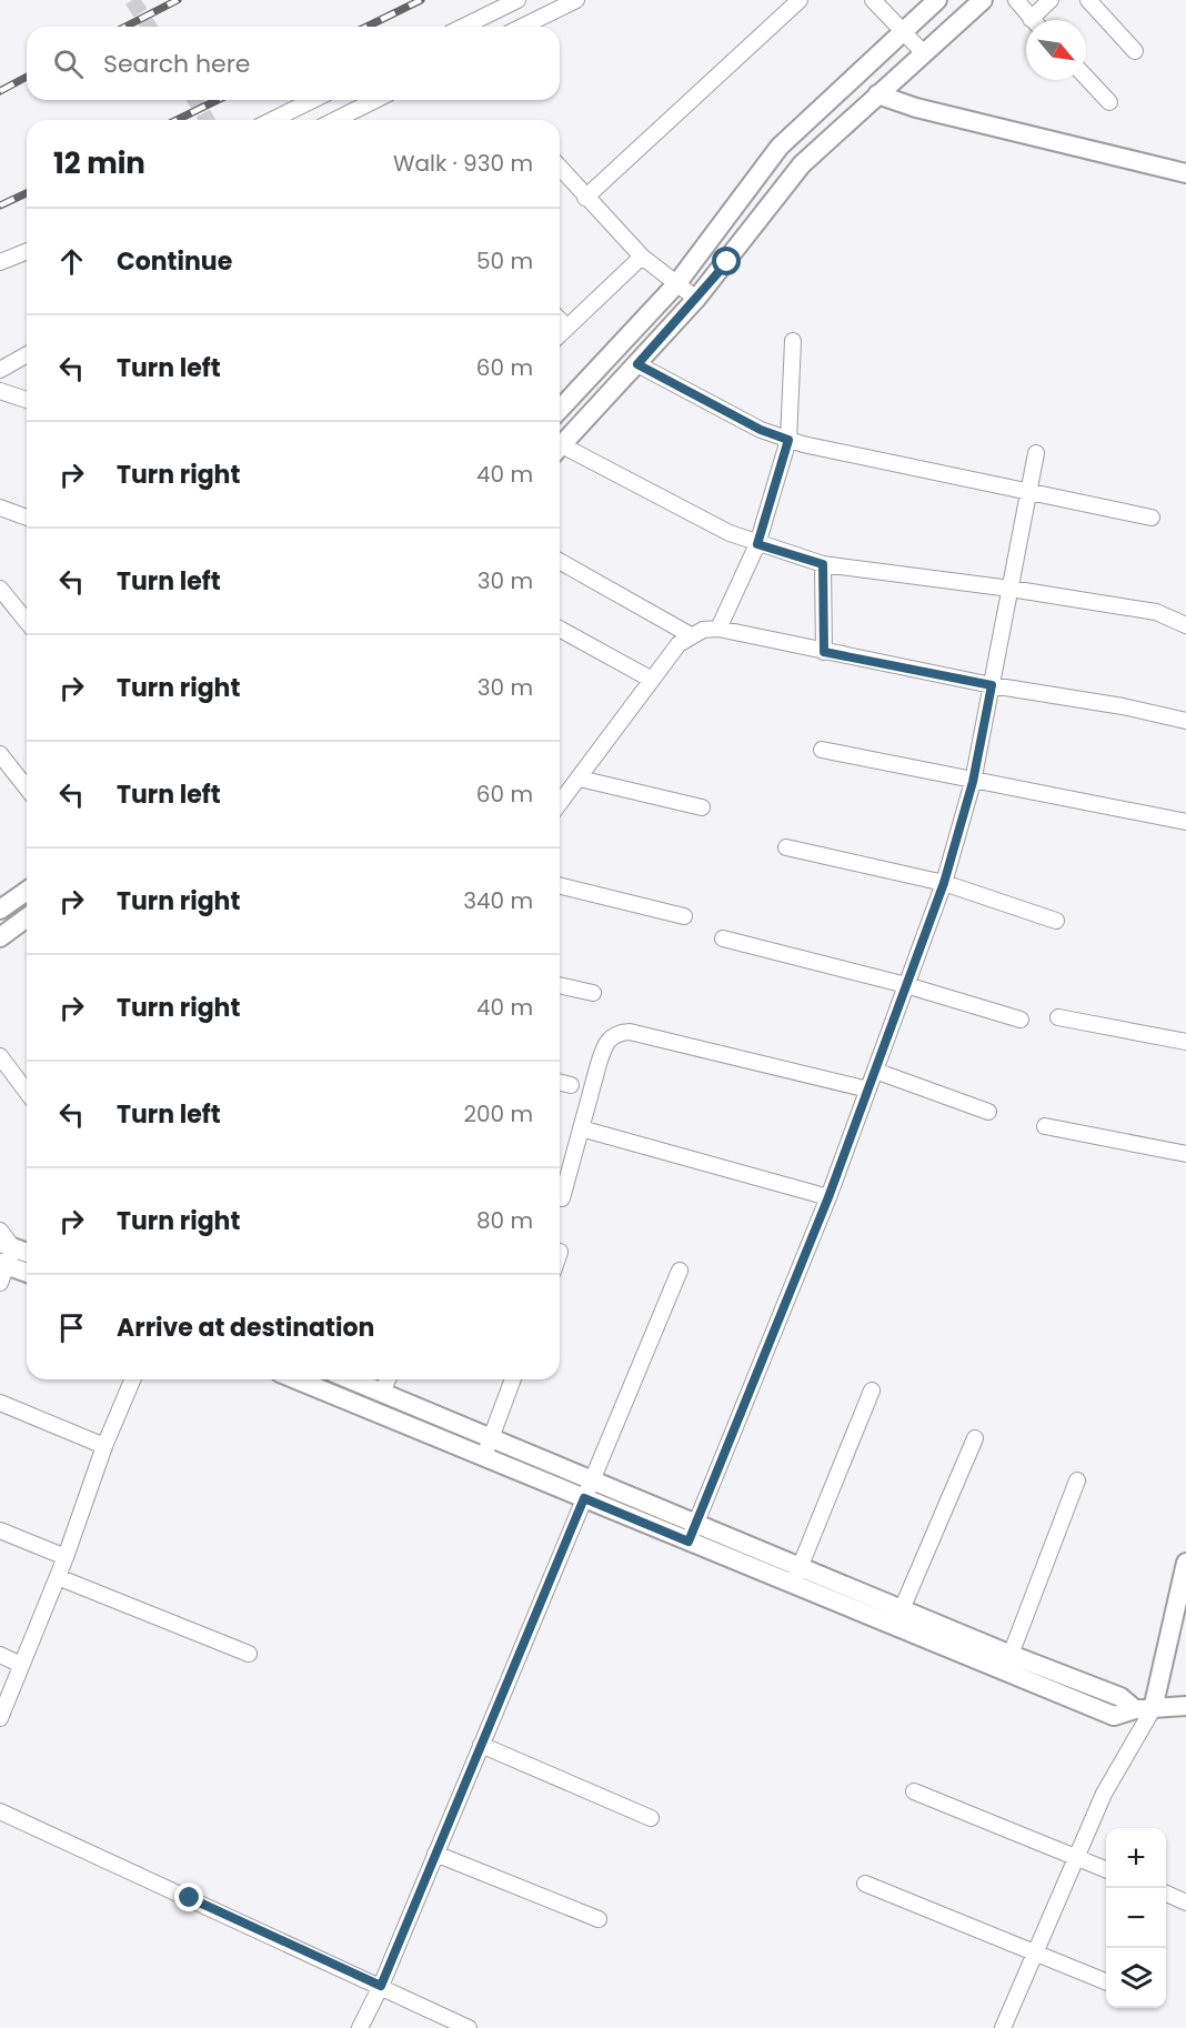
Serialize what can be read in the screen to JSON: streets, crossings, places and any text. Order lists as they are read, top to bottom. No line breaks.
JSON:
{"north":"bottom right","page":{"search":"Search here","heading":["12 min","Walk · 930 m"],"list":[["Continue","50 m"],["Turn left","60 m"],["Turn right","40 m"],["Turn left","30 m"],["Turn right","30 m"],["Turn left","60 m"],["Turn right","340 m"],["Turn right","40 m"],["Turn left","200 m"],["Turn right","80 m"],"Arrive at destination"],"map_buttons":["+","−"]}}
